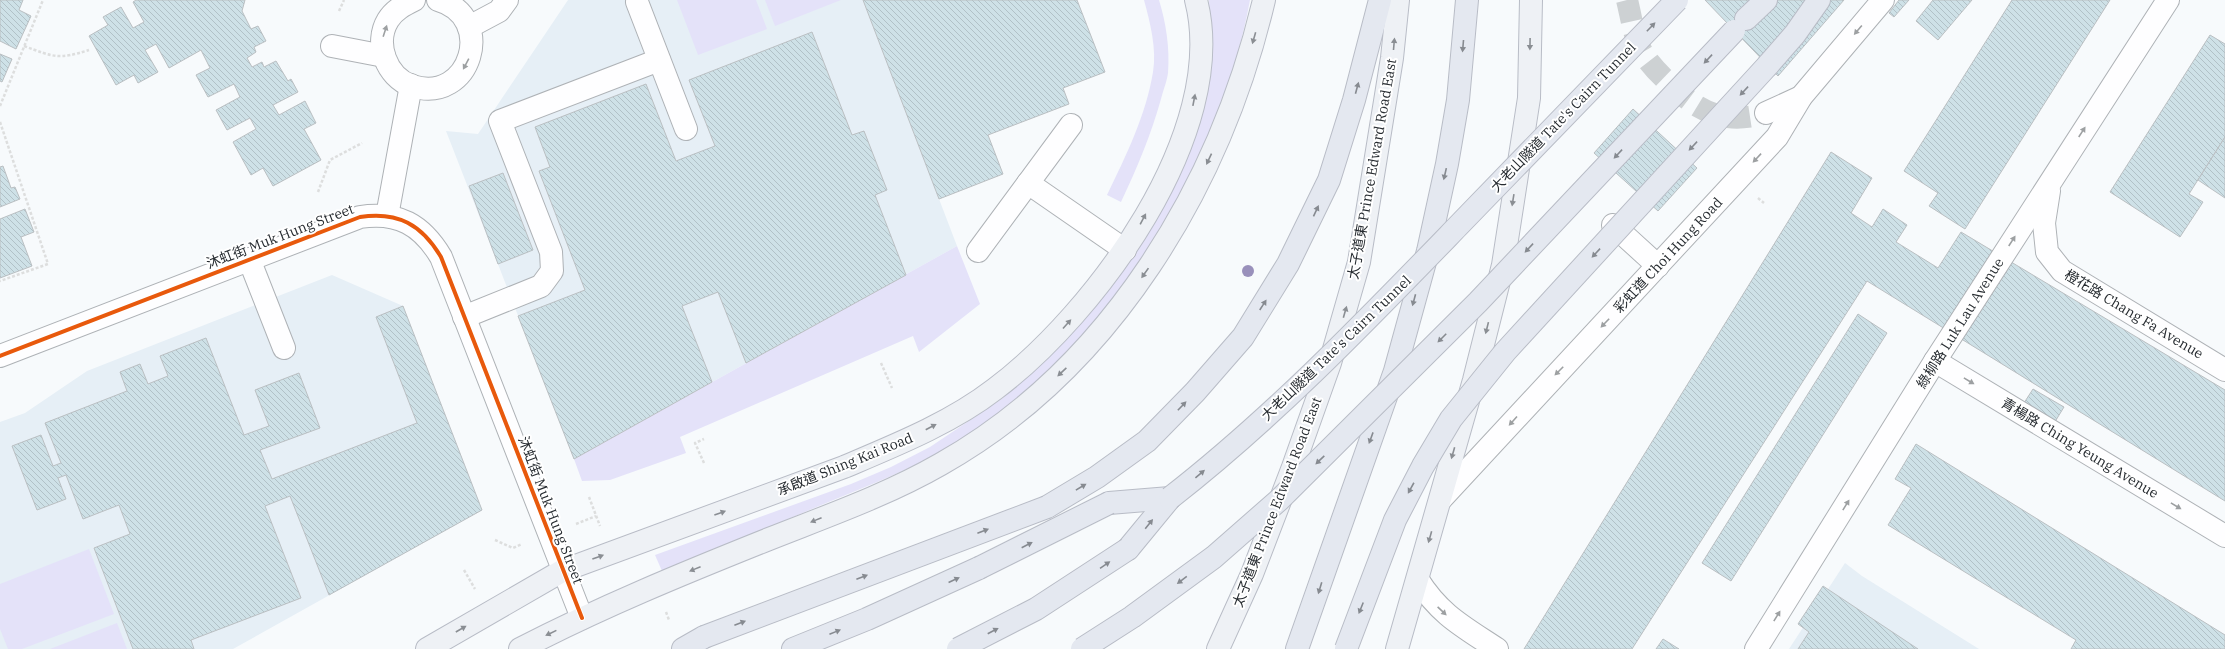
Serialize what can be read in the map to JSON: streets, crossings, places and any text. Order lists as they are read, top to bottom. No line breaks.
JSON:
{"streets":{"highway":["大老山隧道 Tate's Cairn Tunnel"],"main road":["太子道東 Prince Edward Road East","承啟道 Shing Kai Road"],"street":["沐虹街 Muk Hung Street","彩虹道 Choi Hung Road","橙花路 Chang Fa Avenue","綠柳路 Luk Lau Avenue","青楊路 Ching Yeung Avenue"]},"crossings":[["沐虹街 Muk Hung Street","承啟道 Shing Kai Road"],["橙花路 Chang Fa Avenue","綠柳路 Luk Lau Avenue"],["綠柳路 Luk Lau Avenue","青楊路 Ching Yeung Avenue"]],"one_way":["彩虹道 Choi Hung Road","綠柳路 Luk Lau Avenue","青楊路 Ching Yeung Avenue"]}
